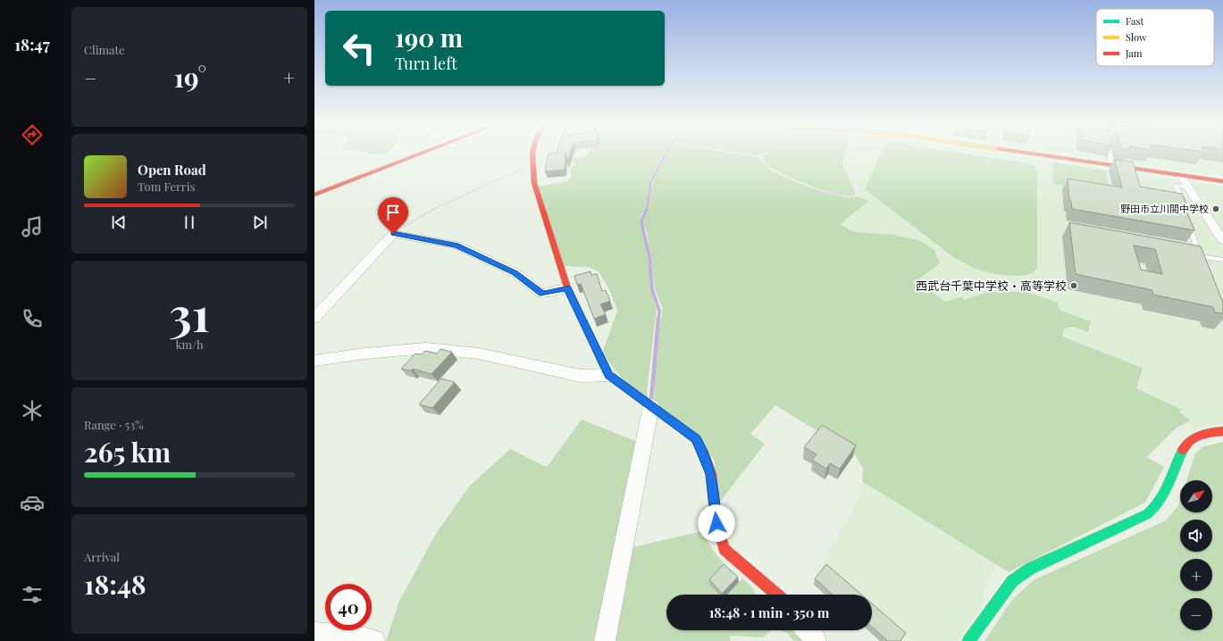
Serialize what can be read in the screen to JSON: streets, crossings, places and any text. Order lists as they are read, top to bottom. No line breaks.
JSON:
{"places":["野田市立川間中学校","西武台千葉中学校・高等学校"],"legend":["Fast","Slow","Jam"],"north":"top right","page":{"tabs":"18:47","tile":["Climate",["31","km/h"],["Range · 53%","265 km"],["Arrival","18:48"]],"turn":["190 m","Turn left"],"heat":["−","19°","+"],"song":["Open Road","Tom Ferris"],"map_buttons":["+","−"],"limit":"40","trip":"18:48 · 1 min · 350 m"}}
